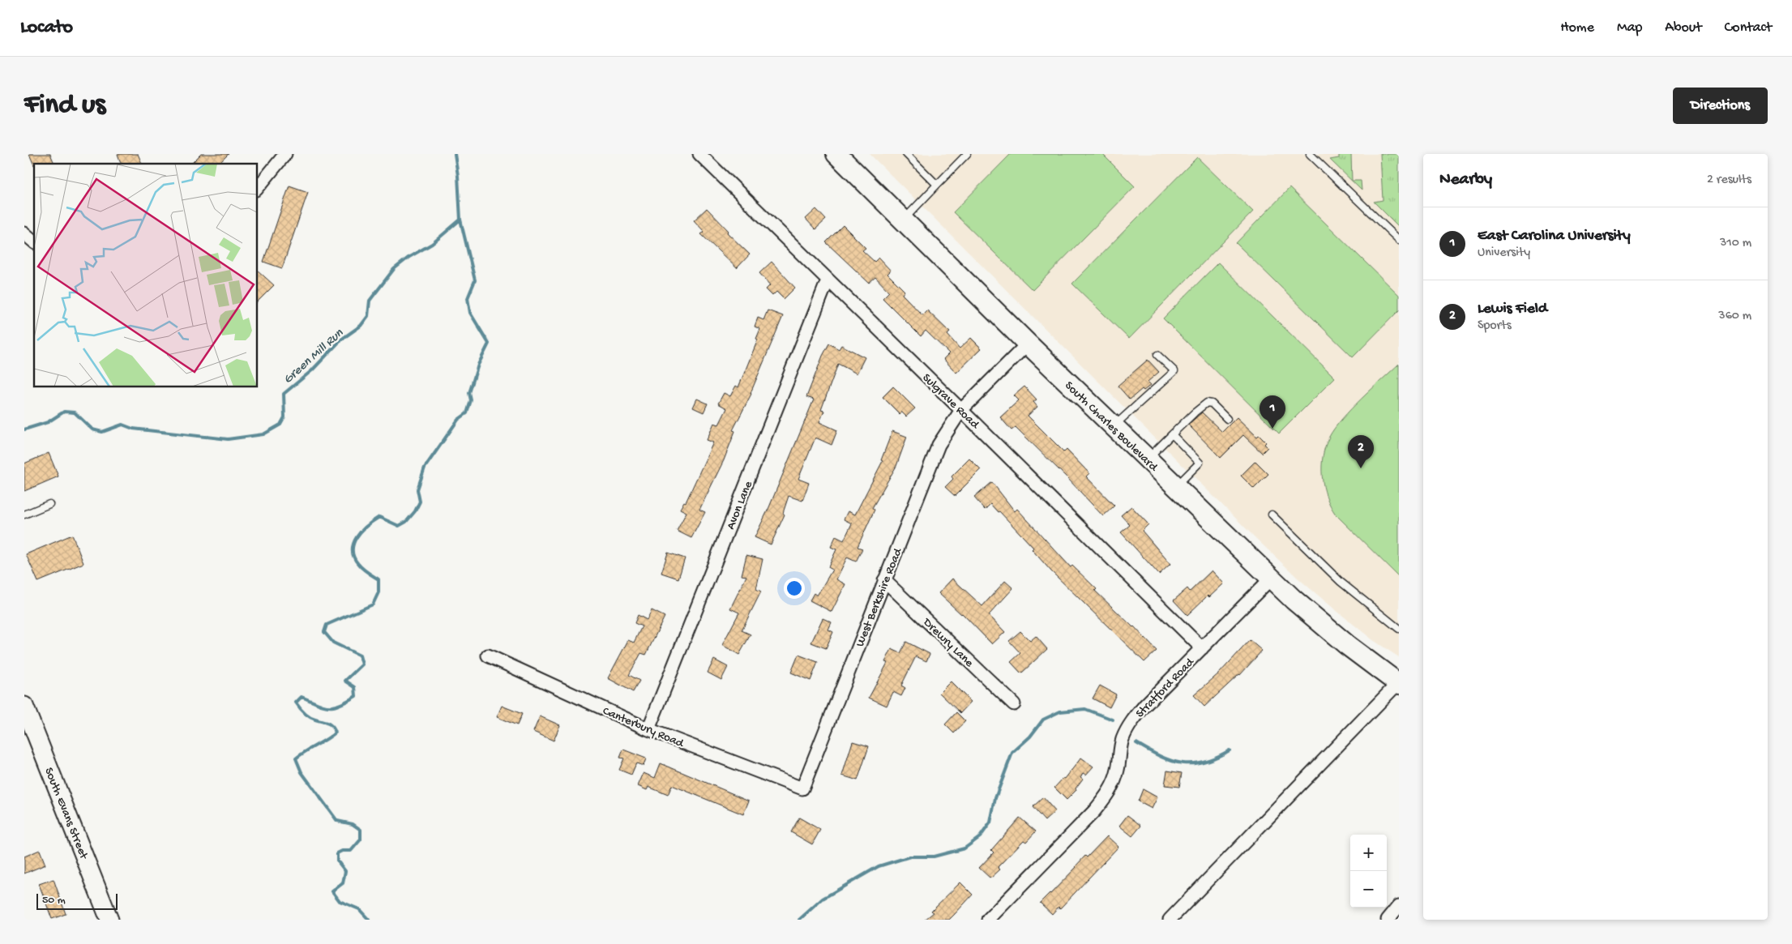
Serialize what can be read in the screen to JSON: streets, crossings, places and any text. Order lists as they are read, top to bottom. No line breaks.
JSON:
{"streets":{"main road":["South Charles Boulevard","South Evans Street"],"street":["Sulgrave Road","Avon Lane","West Berkshire Road","Drewry Lane","Stratford Road","Canterbury Road"]},"crossings":[["Sulgrave Road","Avon Lane"],["Sulgrave Road","West Berkshire Road"],["Sulgrave Road","Stratford Road"],["South Charles Boulevard","West Berkshire Road"],["South Charles Boulevard","Stratford Road"],["Avon Lane","Canterbury Road"],["West Berkshire Road","Drewry Lane"],["West Berkshire Road","Canterbury Road"]],"water":["Green Mill Run"],"scale_bar":"50 m","page":{"header":"Locato","nav":["Home","Map","About","Contact"],"buttons":"Directions","title":"Find us","heading":["Nearby","2 results"],"list":[{"mark":"1","name":"East Carolina University","note":"University","value":"310 m"},{"mark":"2","name":"Lewis Field","note":"Sports","value":"360 m"}],"pins":["1","2"],"map_buttons":["+","−"],"scale":"50 m"}}
